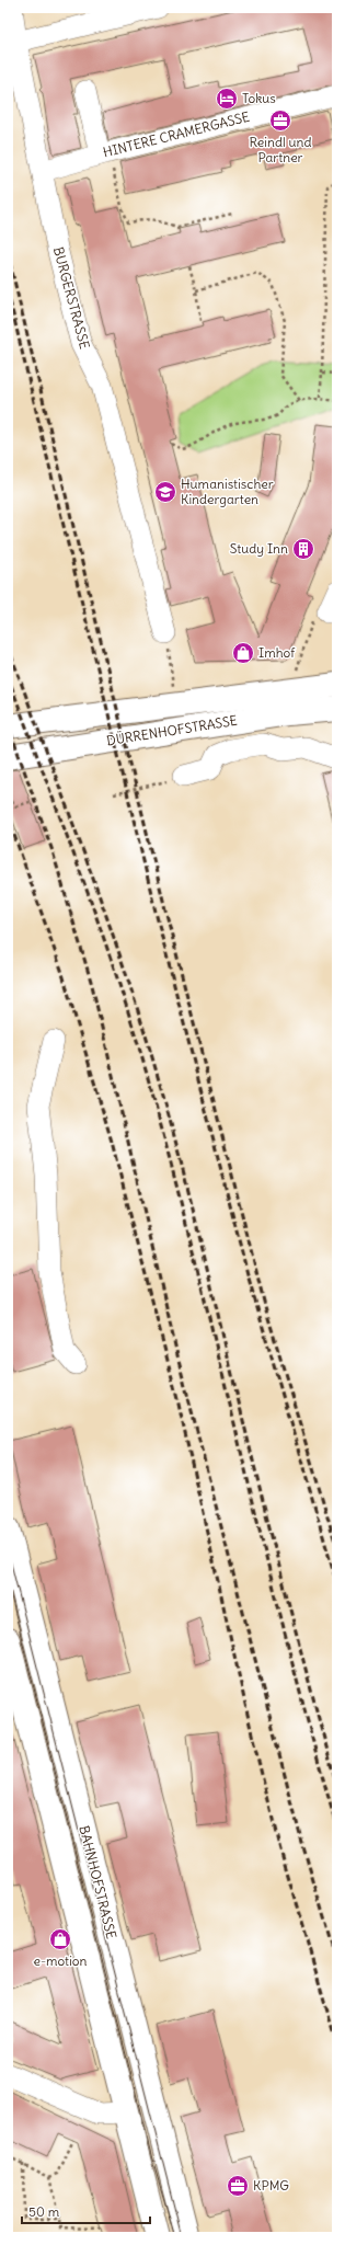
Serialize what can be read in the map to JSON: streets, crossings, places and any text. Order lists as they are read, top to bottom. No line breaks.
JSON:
{"streets":{"main road":["DÜRRENHOFSTRASSE","BAHNHOFSTRASSE"],"street":["HINTERE CRAMERGASSE","BURGERSTRASSE"]},"crossings":[["HINTERE CRAMERGASSE","BURGERSTRASSE"]],"places":{"hotel":["Tokus"],"office":["Reindl und Partner","KPMG"],"school or university":["Humanistischer Kindergarten"],"building":["Study Inn"],"shop":["Imhof","e-motion"]},"scale_bar":"50 m"}
